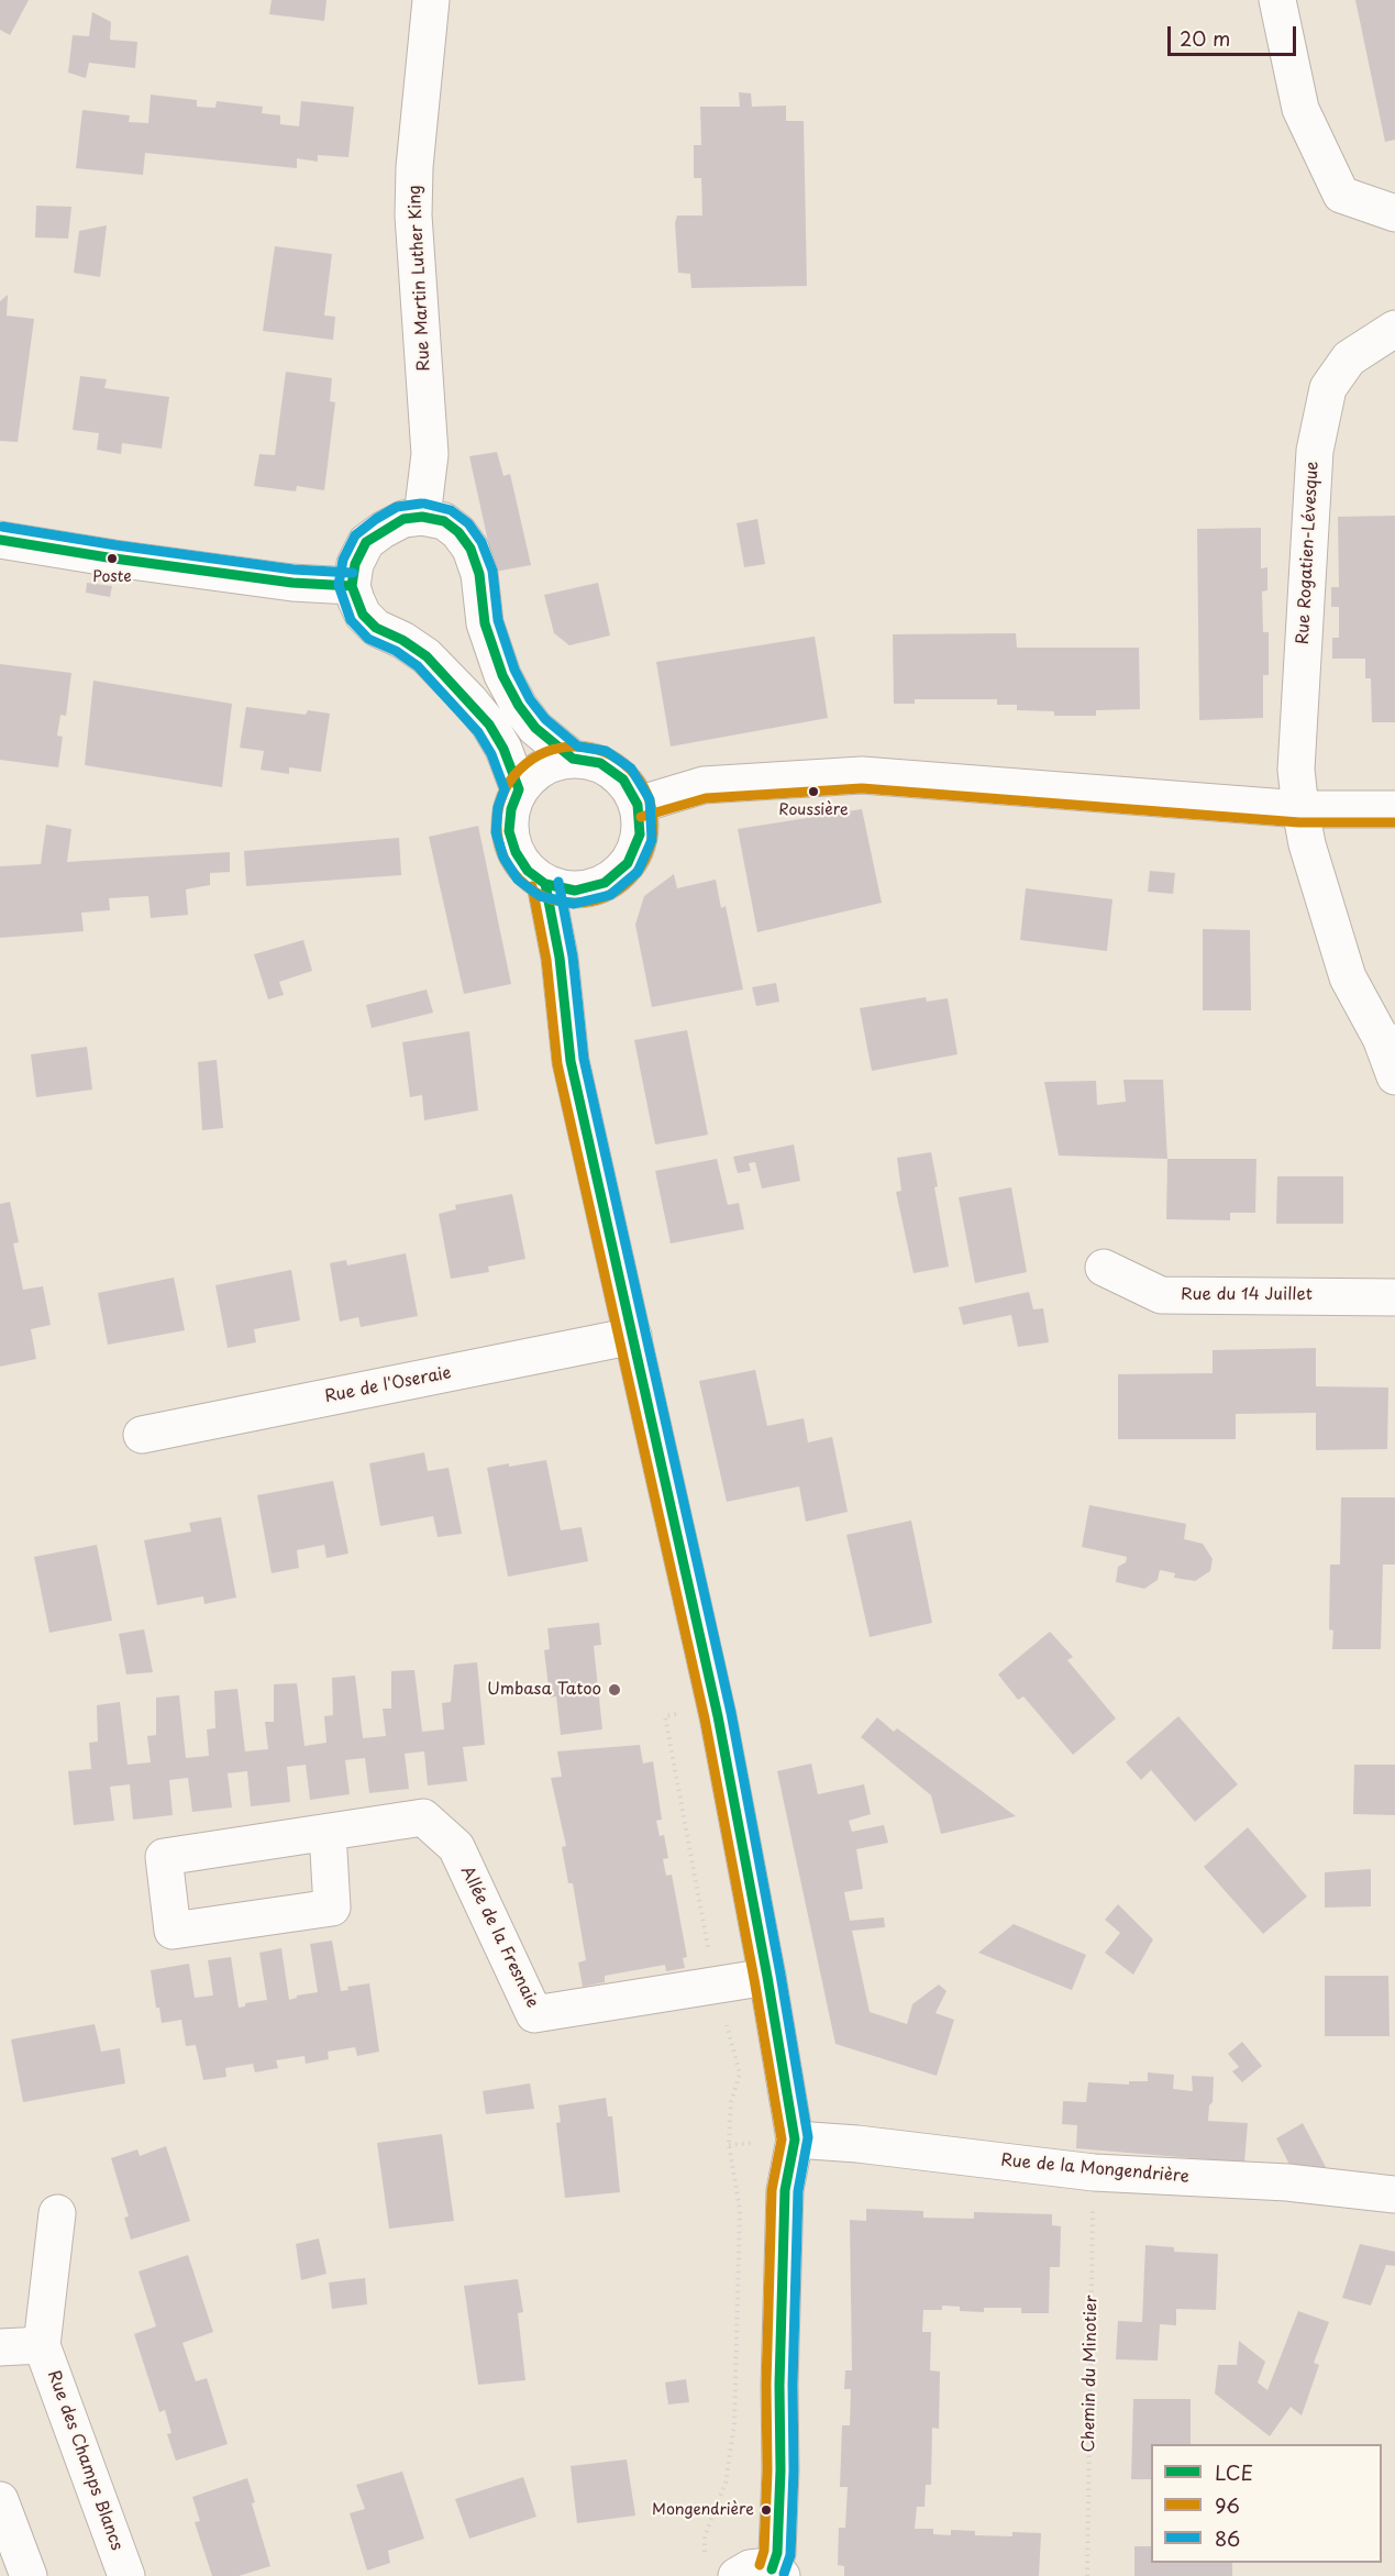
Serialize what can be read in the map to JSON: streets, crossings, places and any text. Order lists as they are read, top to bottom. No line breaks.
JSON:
{"streets":{"street":["Rue Martin Luther King","Rue Rogatien-Lévesque","Rue du 14 Juillet","Rue de l'Oseraie","Allée de la Fresnaie","Rue de la Mongendrière","Rue des Champs Blancs"],"path":["Chemin du Minotier"]},"crossings":[["Rue de la Mongendrière","Chemin du Minotier"]],"places":["Poste","Roussière","Umbasa Tatoo","Mongendrière"],"lines":["transit line 86","transit line LCE","transit line 96"],"legend":["LCE","96","86"],"scale_bar":"20 m"}
